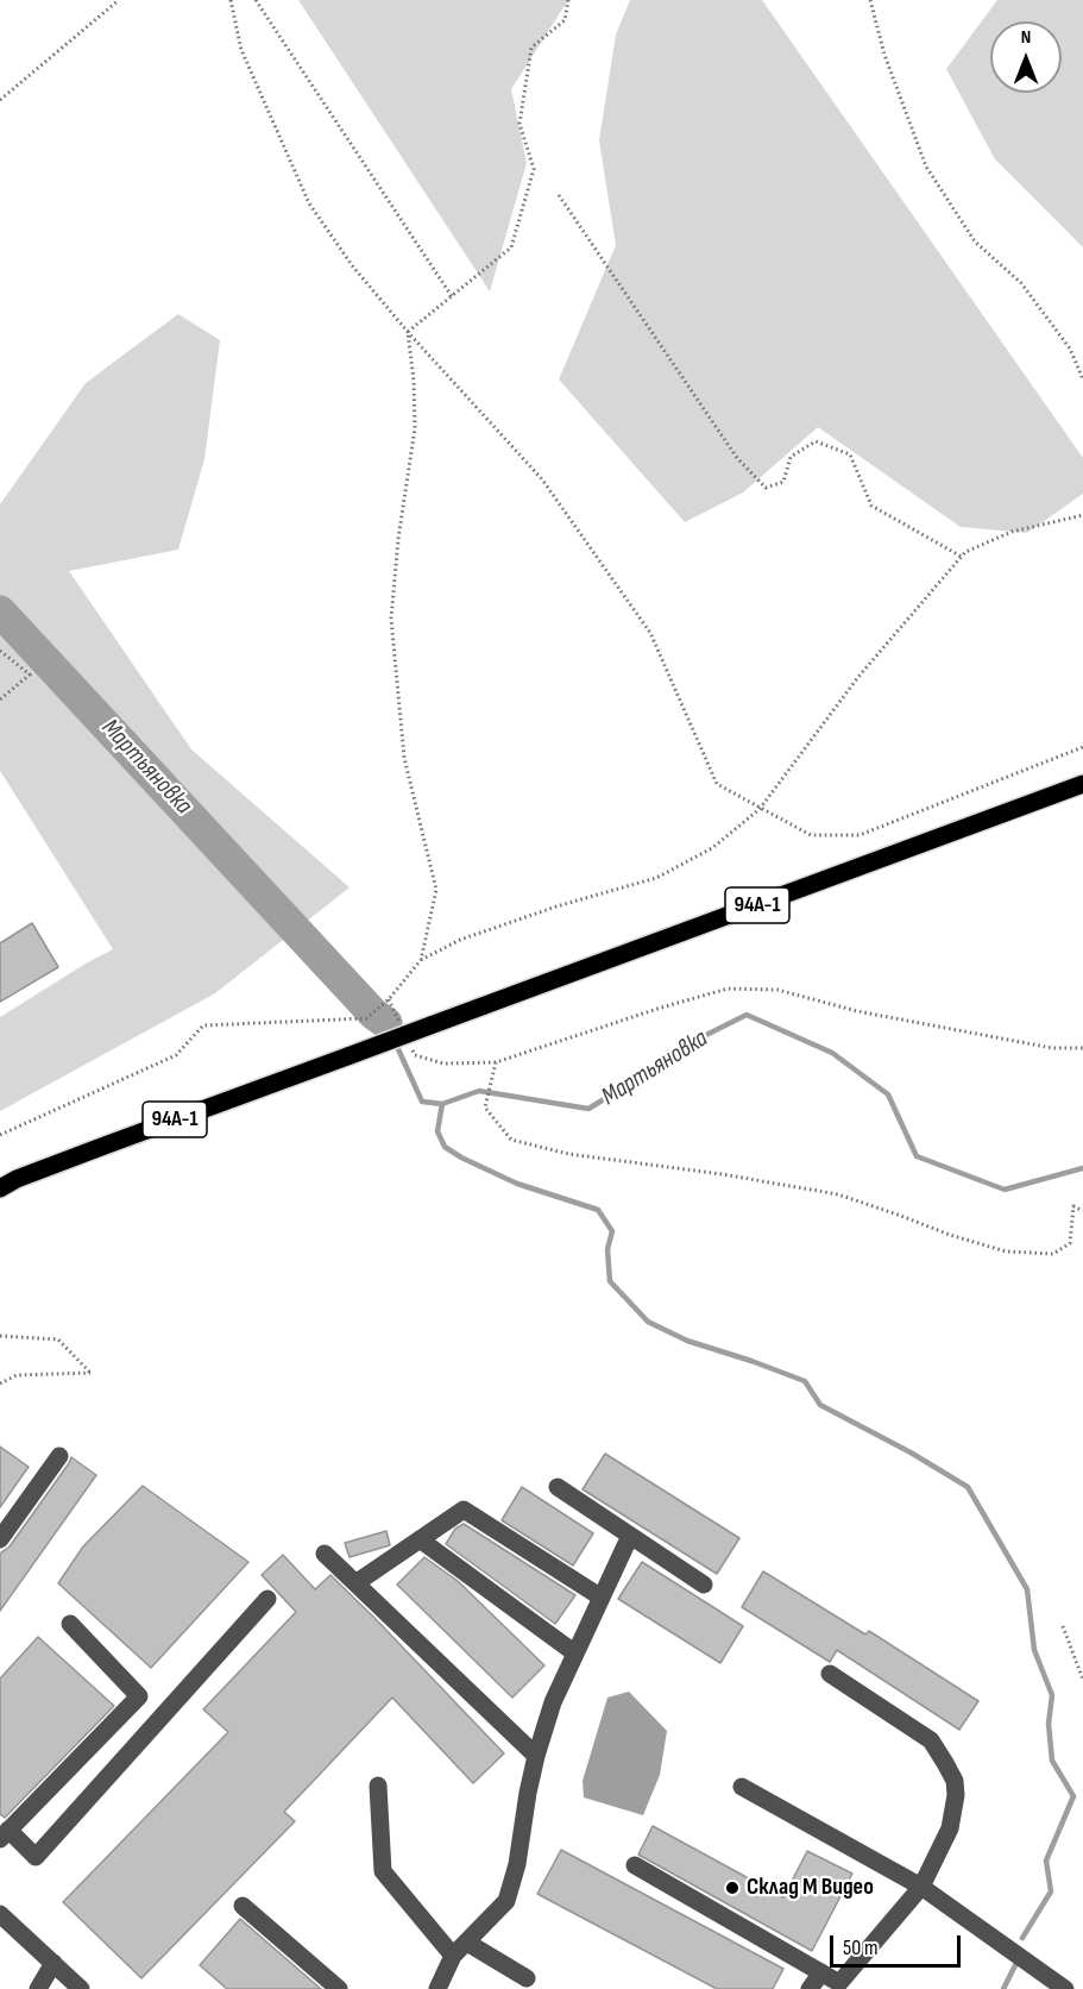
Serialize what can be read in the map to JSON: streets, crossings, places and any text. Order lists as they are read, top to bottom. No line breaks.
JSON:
{"streets":{"main road":["94А-1"]},"water":["Мартьяновка"],"places":["Склад М Видео"],"scale_bar":"50 m","north":"top"}
